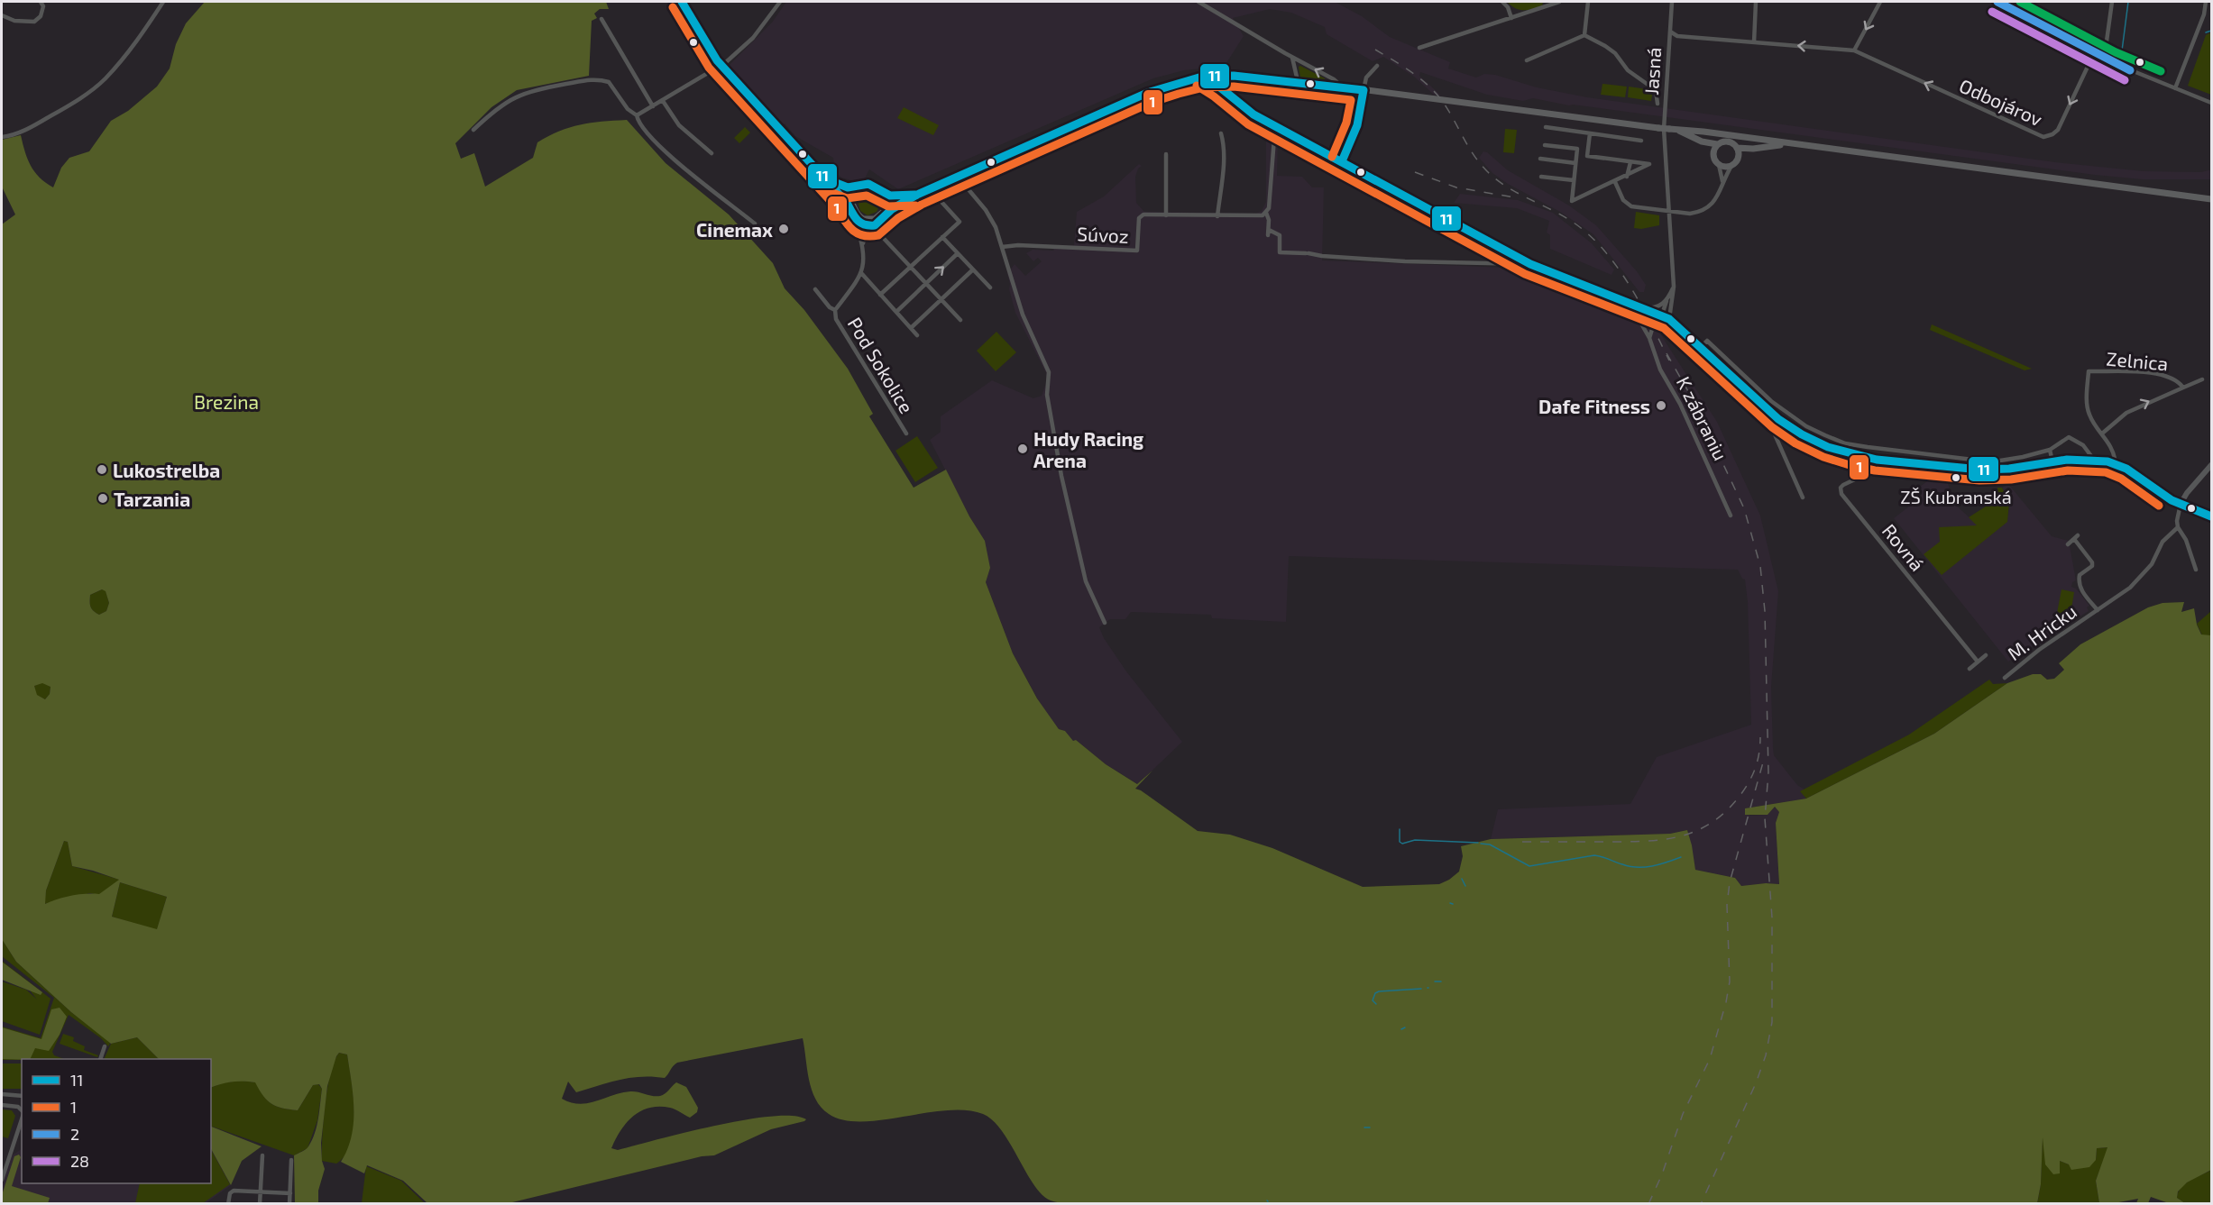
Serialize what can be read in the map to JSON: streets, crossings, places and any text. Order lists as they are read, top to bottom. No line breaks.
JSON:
{"streets":{"street":["Jasná","Odbojárov","Súvoz","Zelnica","Pod Sokolice","K zábraniu","Rovná","M. Hricku"]},"parks":["Brezina"],"places":["Cinemax","Dafe Fitness","Hudy Racing Arena","Lukostrelba","ZŠ Kubranská","Tarzania"],"lines":["transit line 11","transit line 2","transit line 1","transit line 28"],"legend":["11","1","2","28"]}
